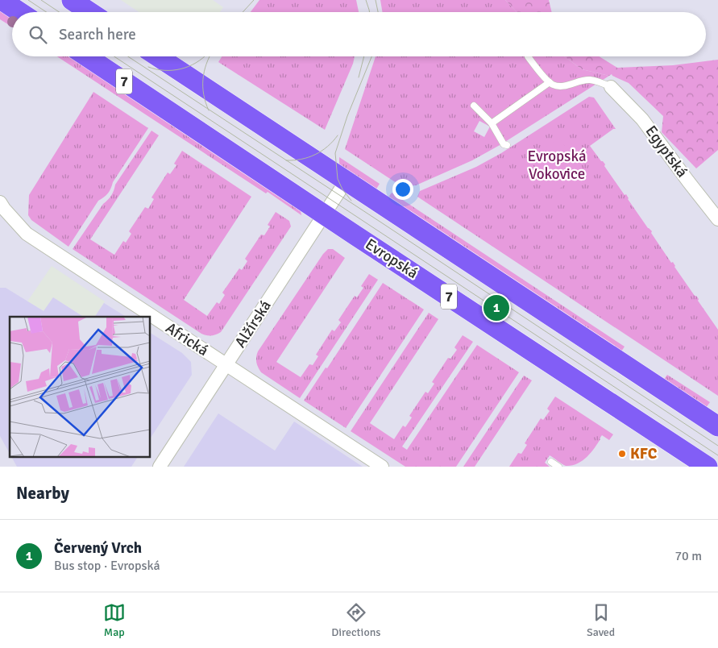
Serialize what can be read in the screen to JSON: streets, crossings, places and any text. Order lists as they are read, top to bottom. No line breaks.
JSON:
{"streets":{"main road":["7","Evropská"],"street":["Egyptská","Alžírská","Africká"]},"crossings":[["Evropská","Alžírská"],["Alžírská","Africká"]],"parks":["Evropská Vokovice"],"places":["KFC"],"page":{"search":"Search here","pins":"1","heading":"Nearby","list":[{"mark":"1","name":"Červený Vrch","note":"Bus stop · Evropská","value":"70 m"}],"nav":["Map","Directions","Saved"]}}
